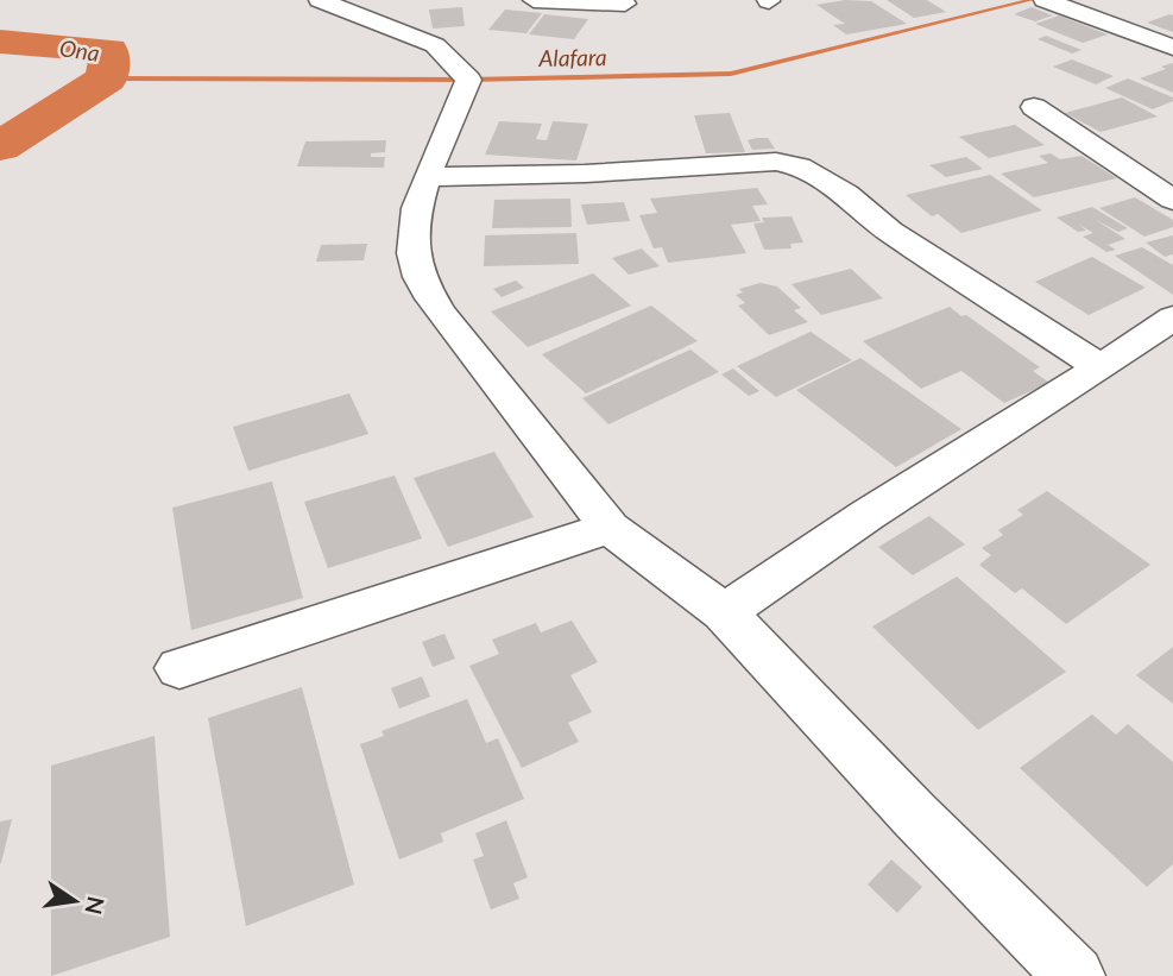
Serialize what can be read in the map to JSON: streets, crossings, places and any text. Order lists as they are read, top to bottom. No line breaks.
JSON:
{"water":["Ona","Alafara"],"north":"right"}
